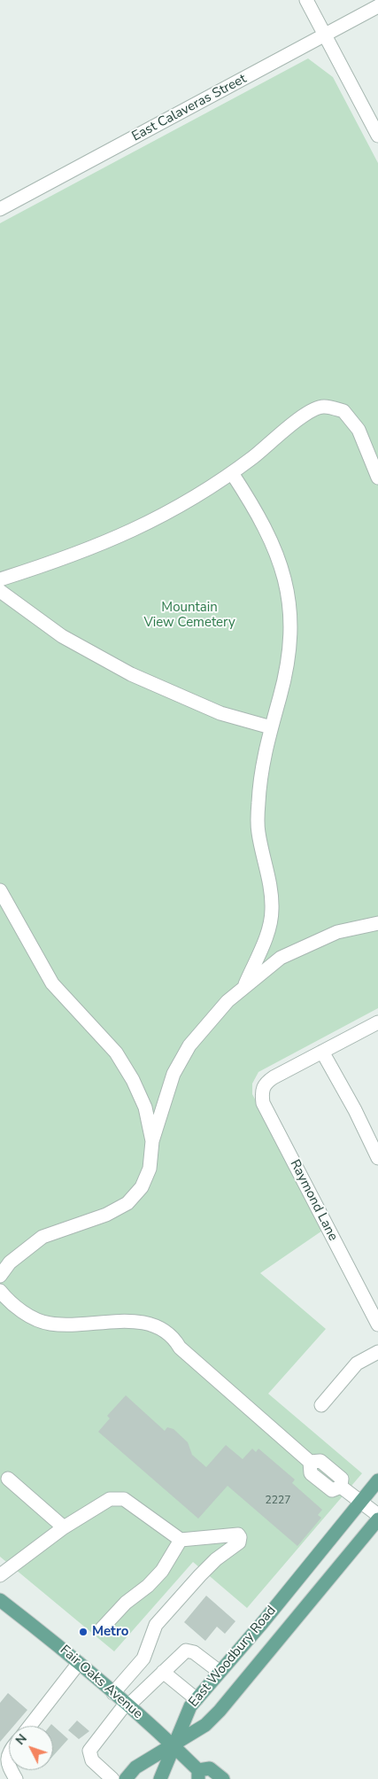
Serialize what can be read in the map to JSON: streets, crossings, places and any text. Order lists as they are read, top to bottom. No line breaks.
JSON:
{"streets":{"main road":["East Woodbury Road","Fair Oaks Avenue"],"street":["East Calaveras Street","Raymond Lane"]},"crossings":[["East Woodbury Road","Fair Oaks Avenue"]],"parks":["Mountain View Cemetery"],"places":["Metro"],"house_numbers":["2227"],"north":"top left"}
